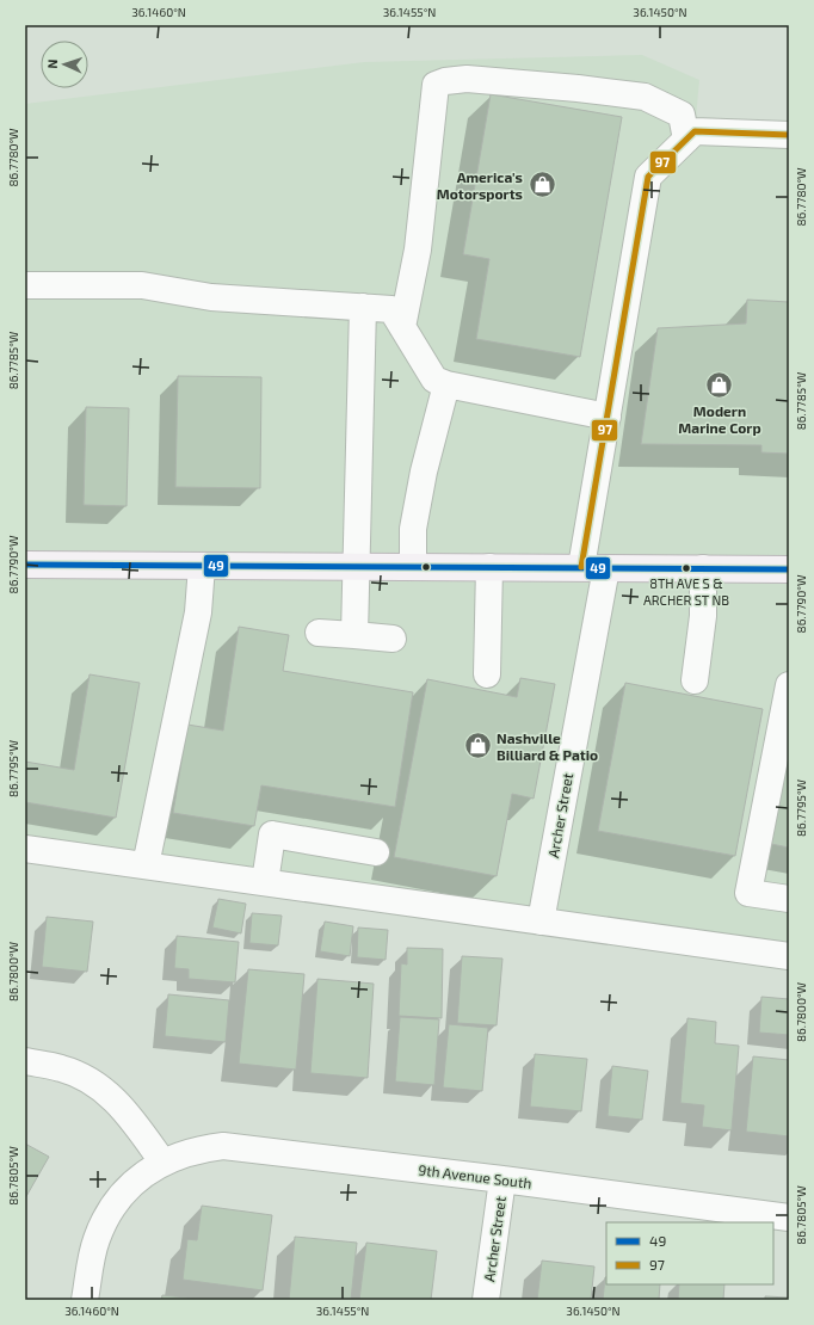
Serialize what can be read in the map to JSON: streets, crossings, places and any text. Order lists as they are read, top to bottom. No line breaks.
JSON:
{"streets":{"street":["Archer Street","9th Avenue South"]},"crossings":[["Archer Street","9th Avenue South"]],"places":{"shop":["America's Motorsports","Modern Marine Corp","Nashville Billiard & Patio"],"other":["8TH AVE S & ARCHER ST NB"]},"lines":["transit line 97","transit line 49"],"legend":["49","97"],"north":"left","coordinates":["36.1460°N","36.1455°N","36.1450°N","86.7780°W","86.7785°W","86.7790°W","86.7795°W","86.7800°W","86.7805°W"]}
